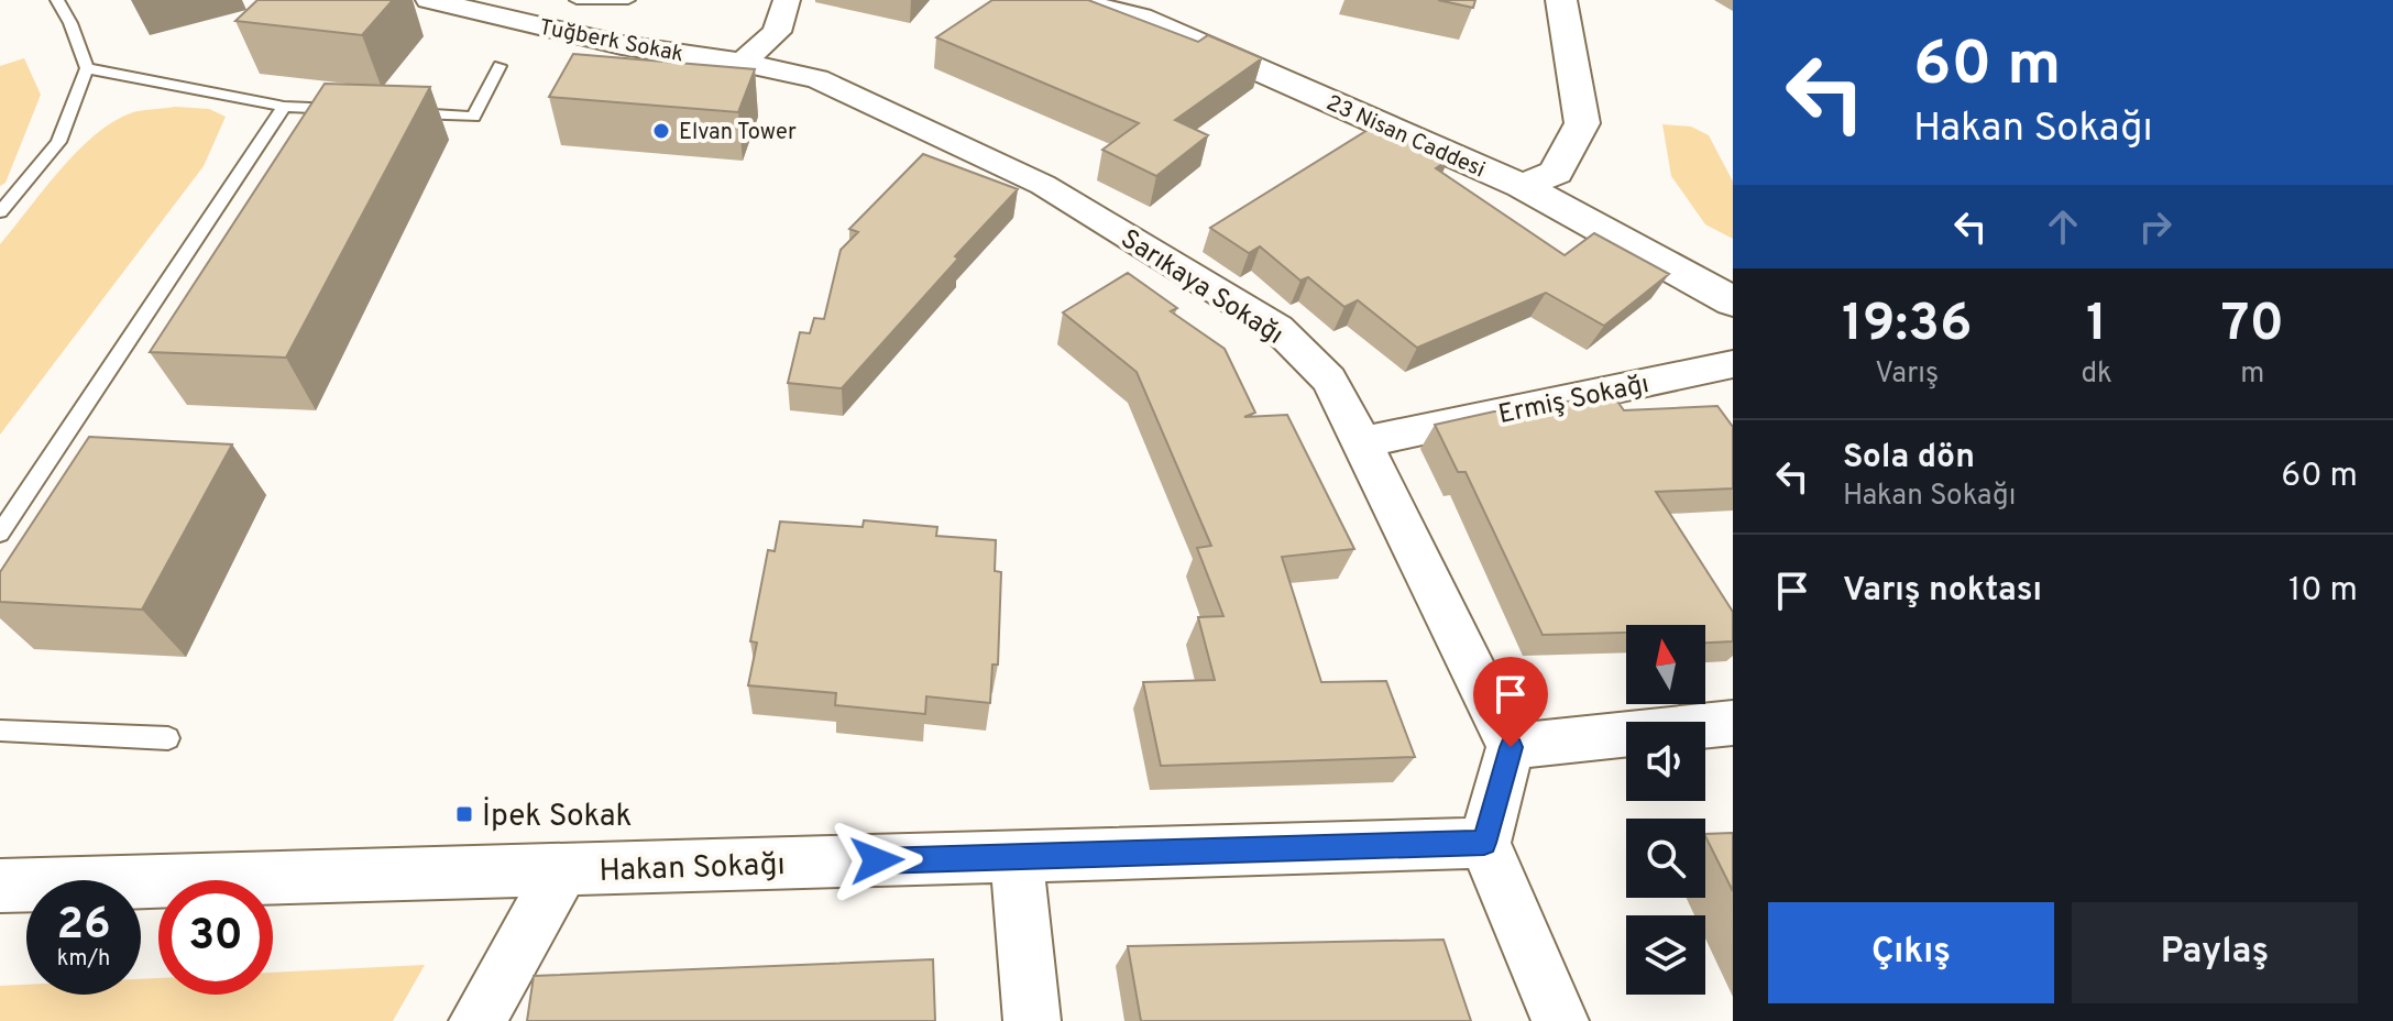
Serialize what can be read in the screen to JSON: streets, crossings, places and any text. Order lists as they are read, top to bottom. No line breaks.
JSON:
{"streets":{"street":["Tuğberk Sokak","23 Nisan Caddesi","Sarıkaya Sokağı","Ermiş Sokağı","Hakan Sokağı"]},"crossings":[["Tuğberk Sokak","Sarıkaya Sokağı"],["Sarıkaya Sokağı","Ermiş Sokağı"]],"places":{"other":["Elvan Tower"],"transit":["İpek Sokak"]},"north":"top","page":{"turn":["60 m","Hakan Sokağı"],"eta":["19:36","Varış","1","dk","70","m"],"list":[{"name":"Sola dön","note":"Hakan Sokağı","value":"60 m"},{"name":"Varış noktası","value":"10 m"}],"speed":"26 km/h","limit":"30","buttons":["Çıkış","Paylaş"]}}
